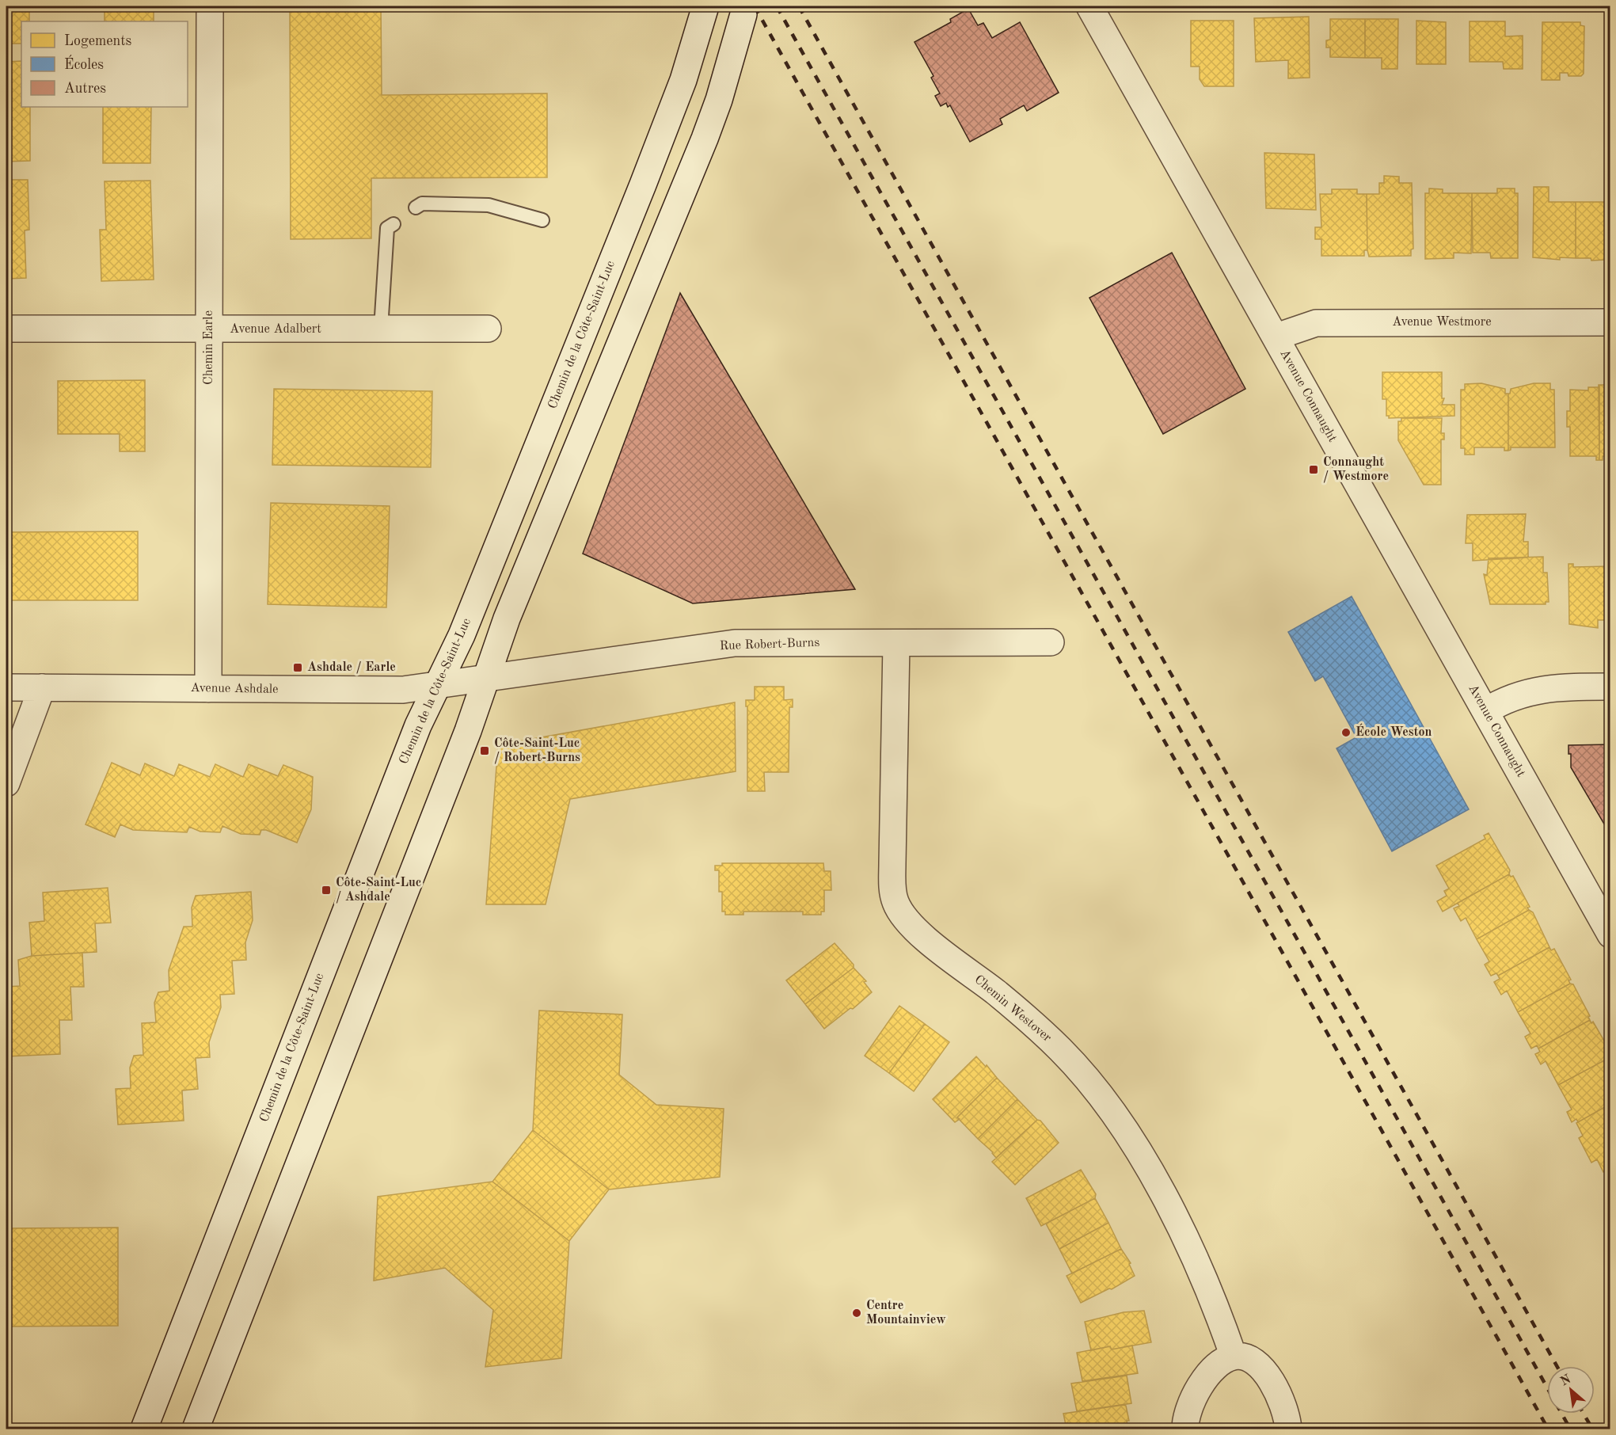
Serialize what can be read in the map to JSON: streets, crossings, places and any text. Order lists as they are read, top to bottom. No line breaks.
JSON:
{"streets":{"street":["Avenue Westmore","Avenue Adalbert","Chemin de la Côte-Saint-Luc","Chemin Earle","Avenue Connaught","Rue Robert-Burns","Avenue Ashdale","Chemin Westover"]},"crossings":[["Avenue Westmore","Avenue Connaught"],["Avenue Adalbert","Chemin Earle"],["Chemin de la Côte-Saint-Luc","Avenue Ashdale"],["Chemin Earle","Avenue Ashdale"],["Rue Robert-Burns","Avenue Ashdale"],["Rue Robert-Burns","Chemin Westover"]],"places":{"transit":["Connaught / Westmore","Ashdale / Earle","Côte-Saint-Luc / Robert-Burns","Côte-Saint-Luc / Ashdale"],"other":["École Weston","Centre Mountainview"]},"legend":["Logements","Écoles","Autres"],"north":"top left"}
